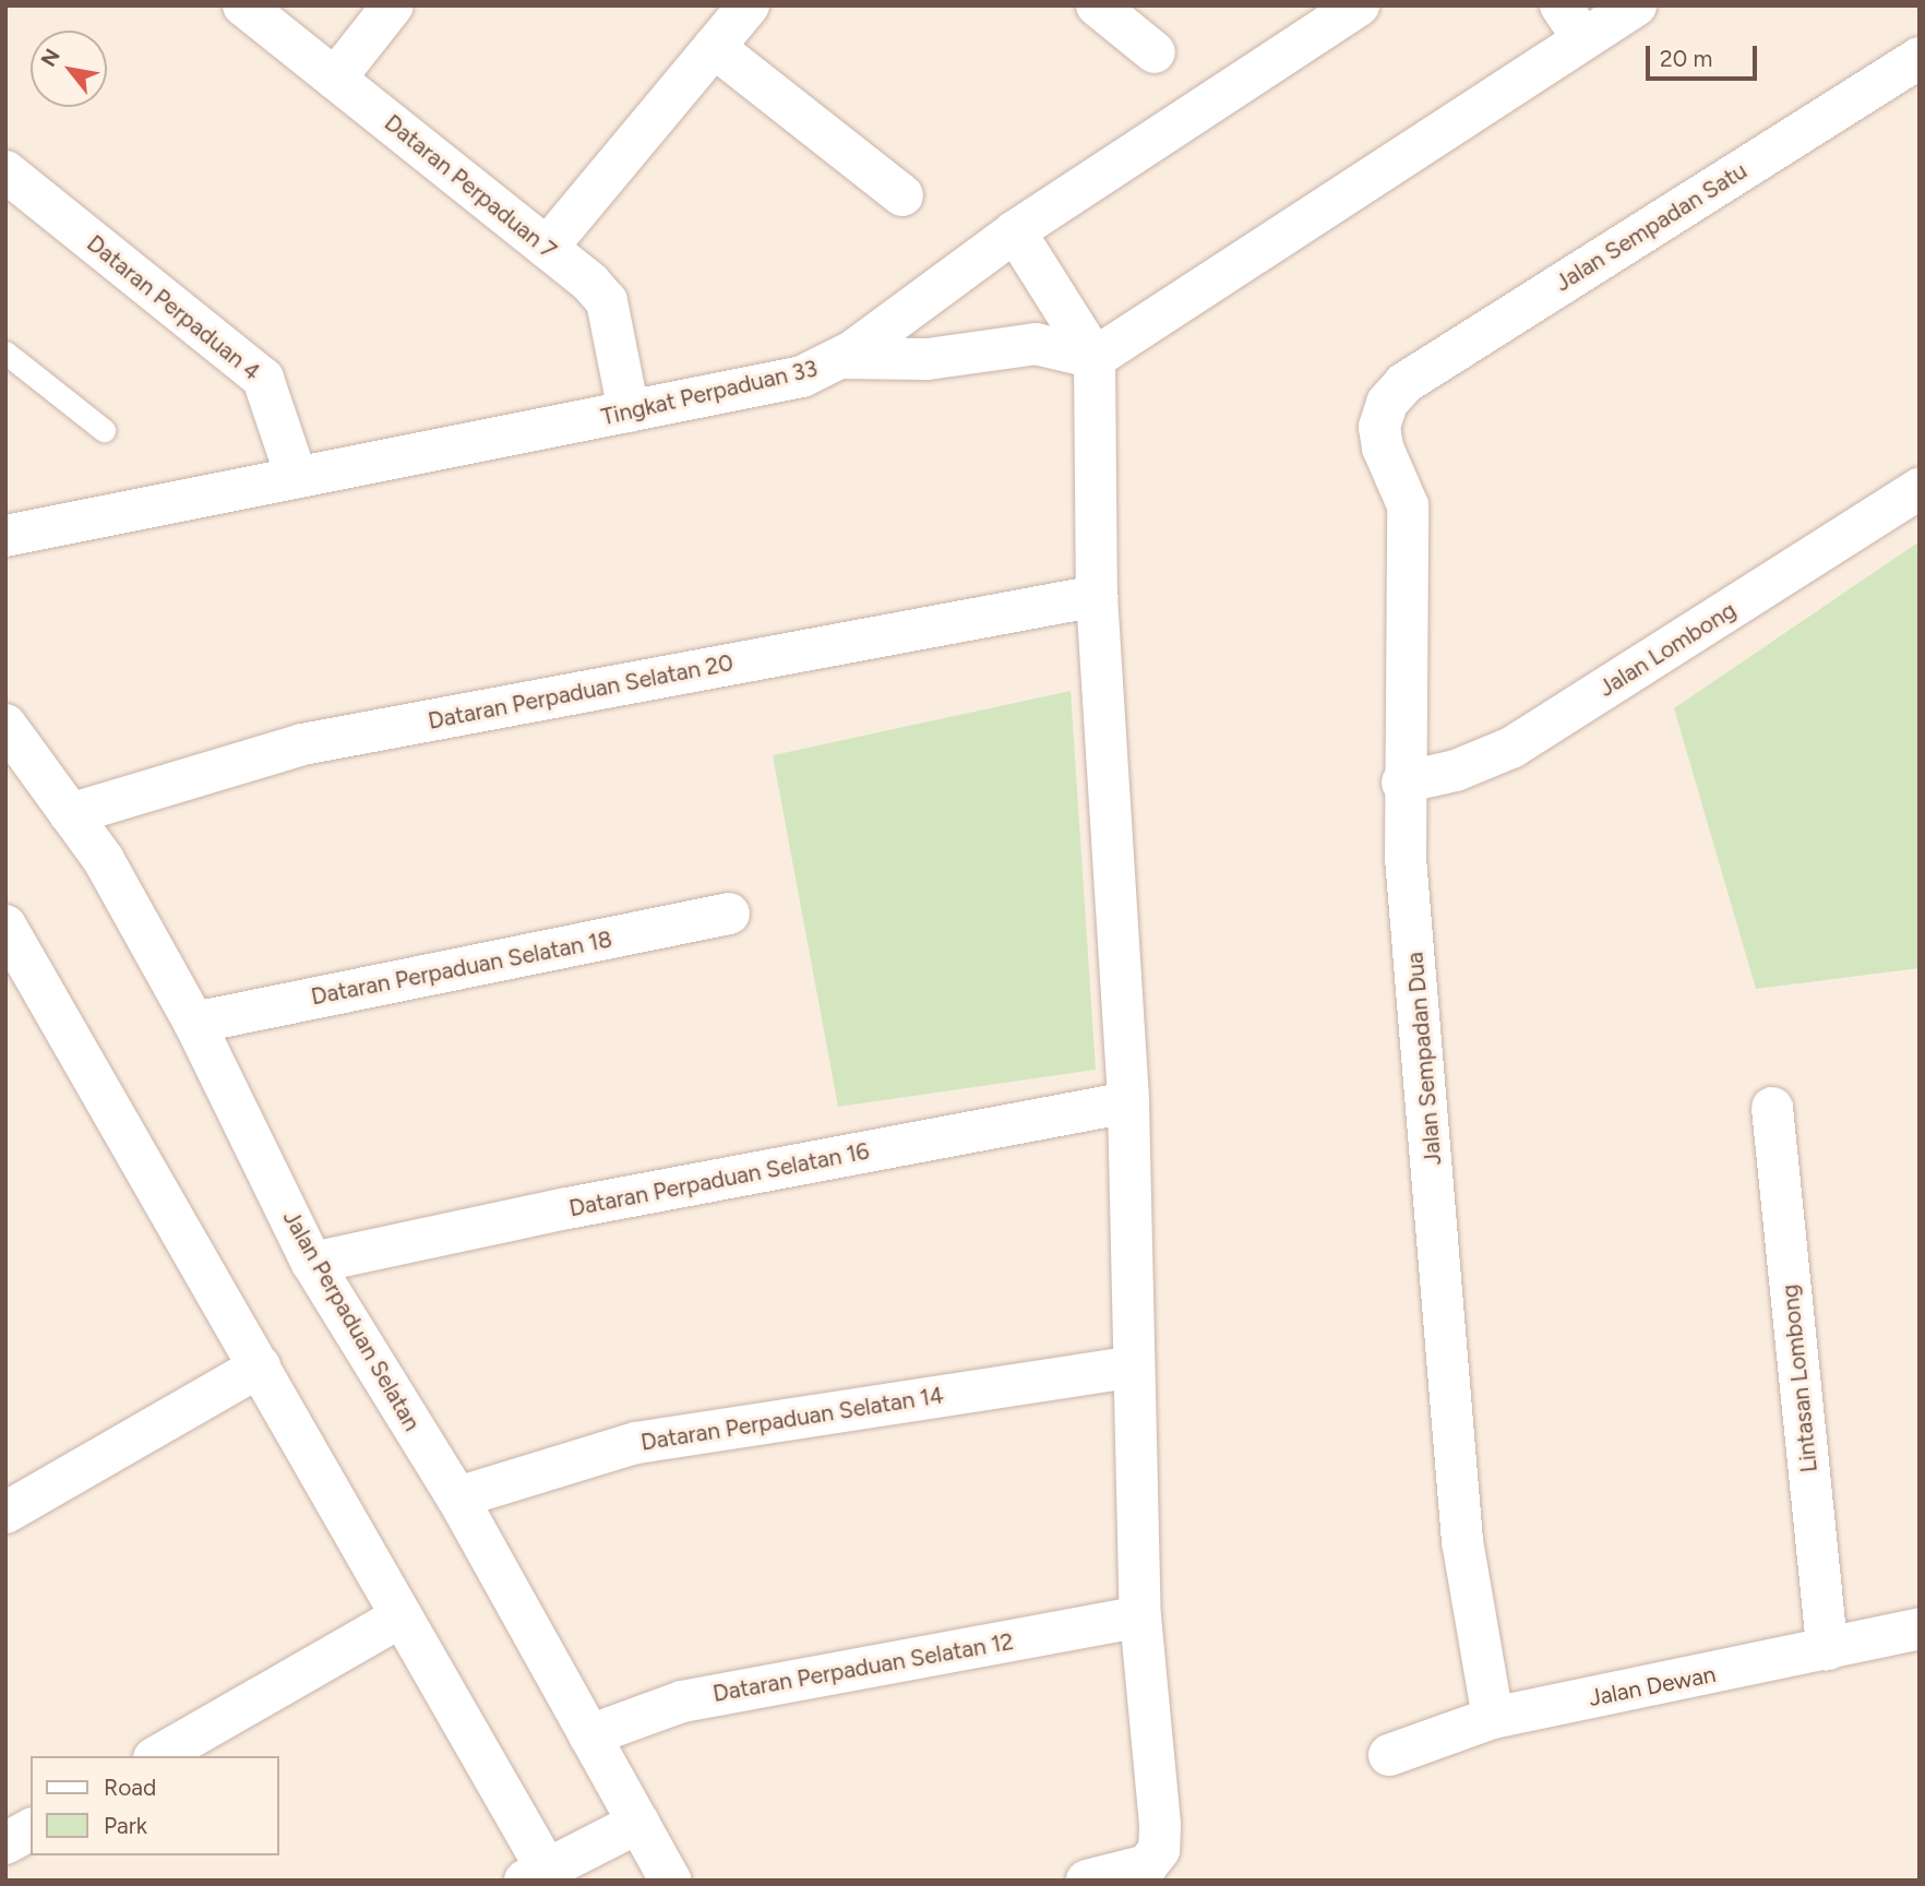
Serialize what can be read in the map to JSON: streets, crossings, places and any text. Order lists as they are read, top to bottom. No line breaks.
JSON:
{"streets":{"street":["Dataran Perpaduan 7","Jalan Sempadan Satu","Dataran Perpaduan 4","Tingkat Perpaduan 33","Jalan Lombong","Dataran Perpaduan Selatan 20","Dataran Perpaduan Selatan 18","Jalan Sempadan Dua","Dataran Perpaduan Selatan 16","Jalan Perpaduan Selatan","Lintasan Lombong","Dataran Perpaduan Selatan 14","Dataran Perpaduan Selatan 12","Jalan Dewan"]},"crossings":[["Dataran Perpaduan 7","Tingkat Perpaduan 33"],["Jalan Sempadan Satu","Jalan Sempadan Dua"],["Dataran Perpaduan 4","Tingkat Perpaduan 33"],["Jalan Lombong","Jalan Sempadan Dua"],["Dataran Perpaduan Selatan 20","Jalan Perpaduan Selatan"],["Dataran Perpaduan Selatan 18","Jalan Perpaduan Selatan"],["Jalan Sempadan Dua","Jalan Dewan"],["Dataran Perpaduan Selatan 16","Jalan Perpaduan Selatan"],["Jalan Perpaduan Selatan","Dataran Perpaduan Selatan 14"],["Jalan Perpaduan Selatan","Dataran Perpaduan Selatan 12"],["Lintasan Lombong","Jalan Dewan"]],"legend":["Road","Park"],"scale_bar":"20 m","north":"top left"}
